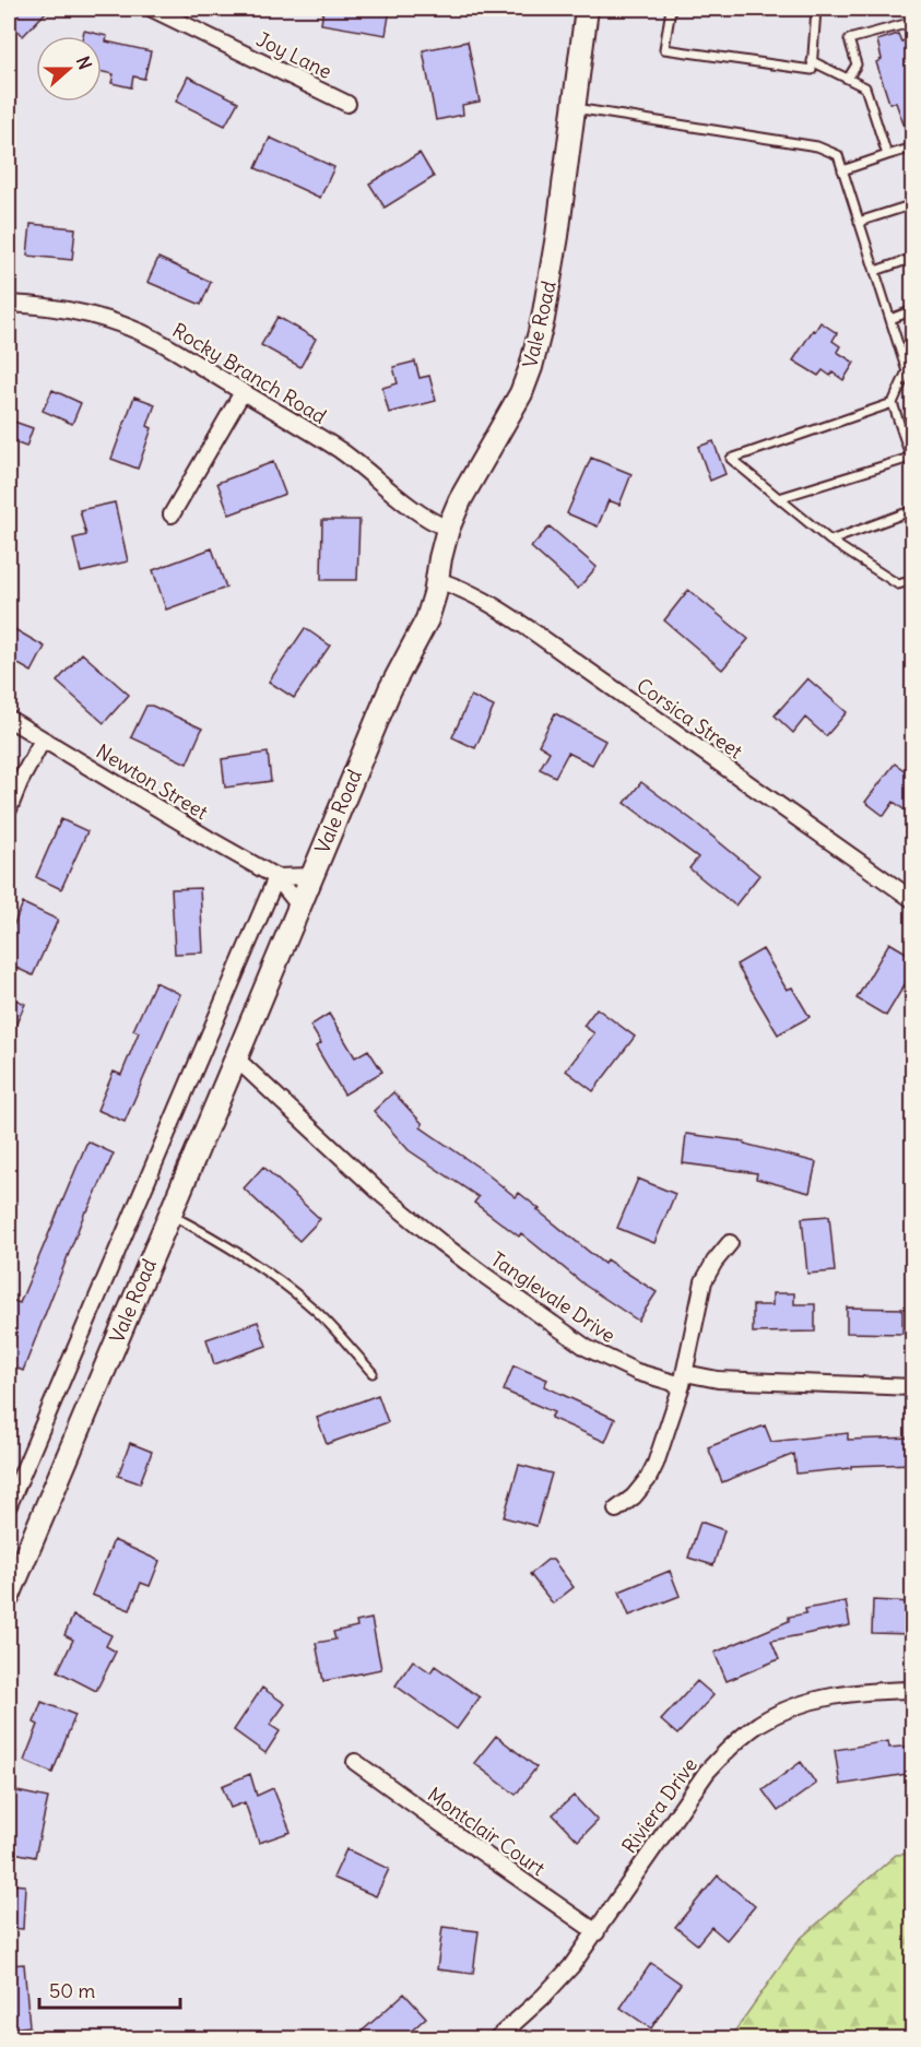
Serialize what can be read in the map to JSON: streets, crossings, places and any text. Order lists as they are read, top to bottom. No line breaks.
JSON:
{"streets":{"main road":["Vale Road"],"street":["Joy Lane","Rocky Branch Road","Corsica Street","Newton Street","Tanglevale Drive","Riviera Drive","Montclair Court"]},"crossings":[["Vale Road","Rocky Branch Road"],["Vale Road","Corsica Street"],["Vale Road","Newton Street"],["Vale Road","Tanglevale Drive"],["Riviera Drive","Montclair Court"]],"scale_bar":"50 m","north":"right"}
